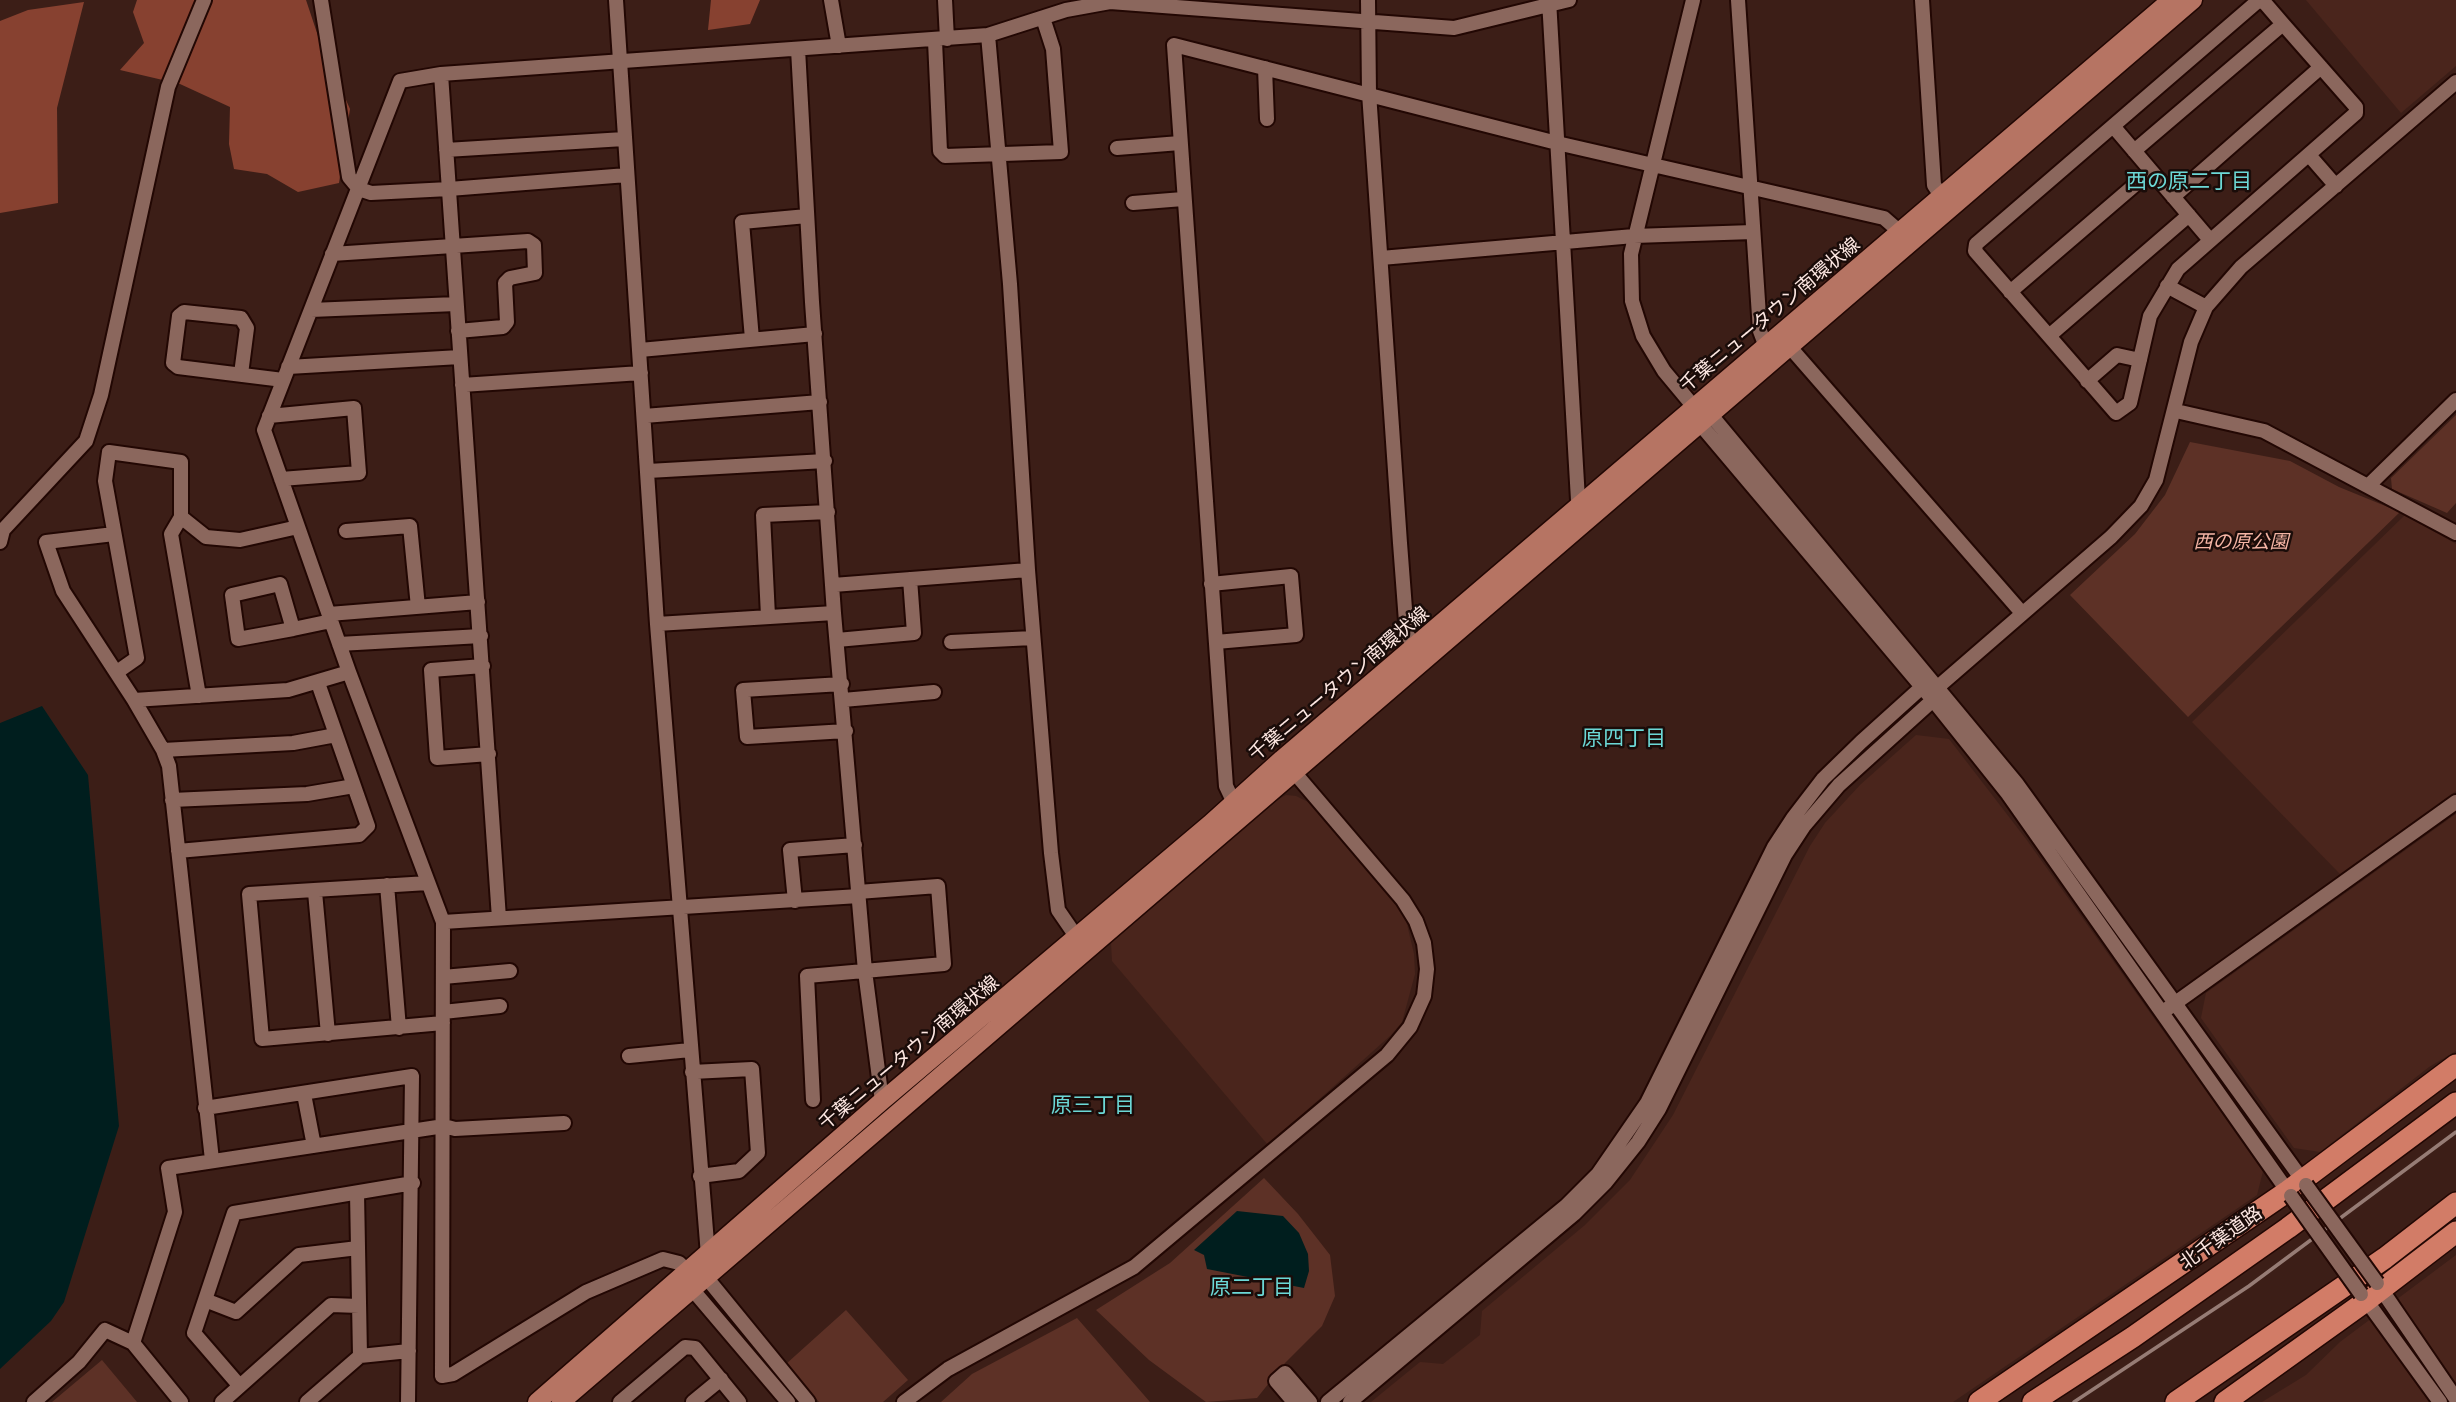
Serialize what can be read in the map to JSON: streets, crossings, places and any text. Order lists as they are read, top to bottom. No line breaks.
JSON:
{"streets":{"highway":["北千葉道路"],"main road":["千葉ニュータウン南環状線"]},"districts":["西の原二丁目","原四丁目","原三丁目","原二丁目"],"parks":["西の原公園"]}
